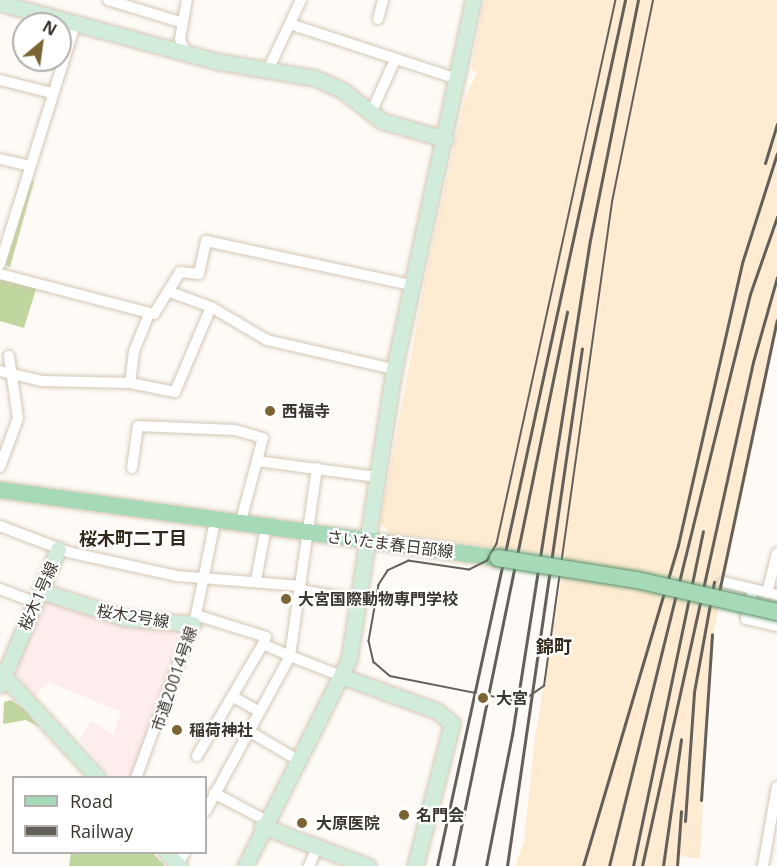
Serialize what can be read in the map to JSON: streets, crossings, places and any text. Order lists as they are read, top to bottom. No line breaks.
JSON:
{"streets":{"main road":["さいたま春日部線"],"street":["桜木1号線","桜木2号線","市道20014号線"]},"crossings":[["さいたま春日部線","市道20014号線"],["桜木1号線","桜木2号線"],["桜木2号線","市道20014号線"]],"districts":["桜木町二丁目","錦町"],"places":["西福寺","大宮国際動物専門学校","大宮","稲荷神社","名門会","大原医院"],"legend":["Road","Railway"],"north":"top right"}
